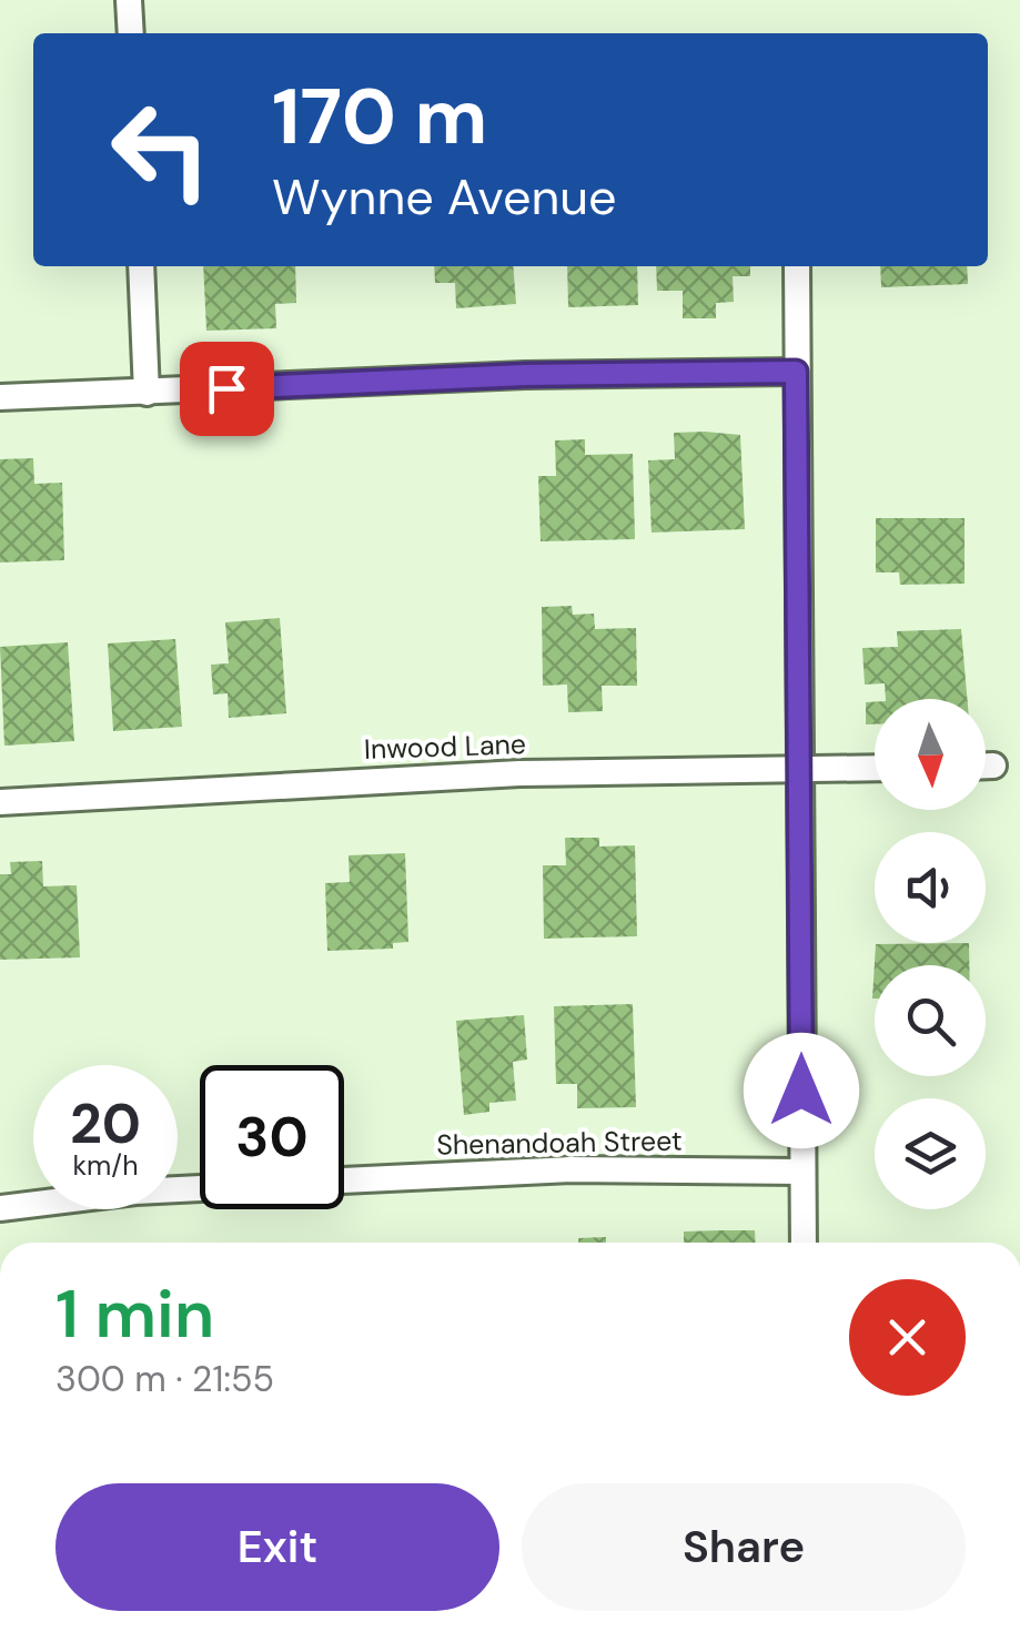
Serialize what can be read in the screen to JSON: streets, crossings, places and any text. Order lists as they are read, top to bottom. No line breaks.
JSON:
{"streets":{"street":["Inwood Lane","Shenandoah Street"]},"north":"bottom","page":{"turn":["170 m","Wynne Avenue"],"speed":"20 km/h","limit":"30","heading":["1 min","300 m · 21:55"],"buttons":["Exit","Share"]}}
